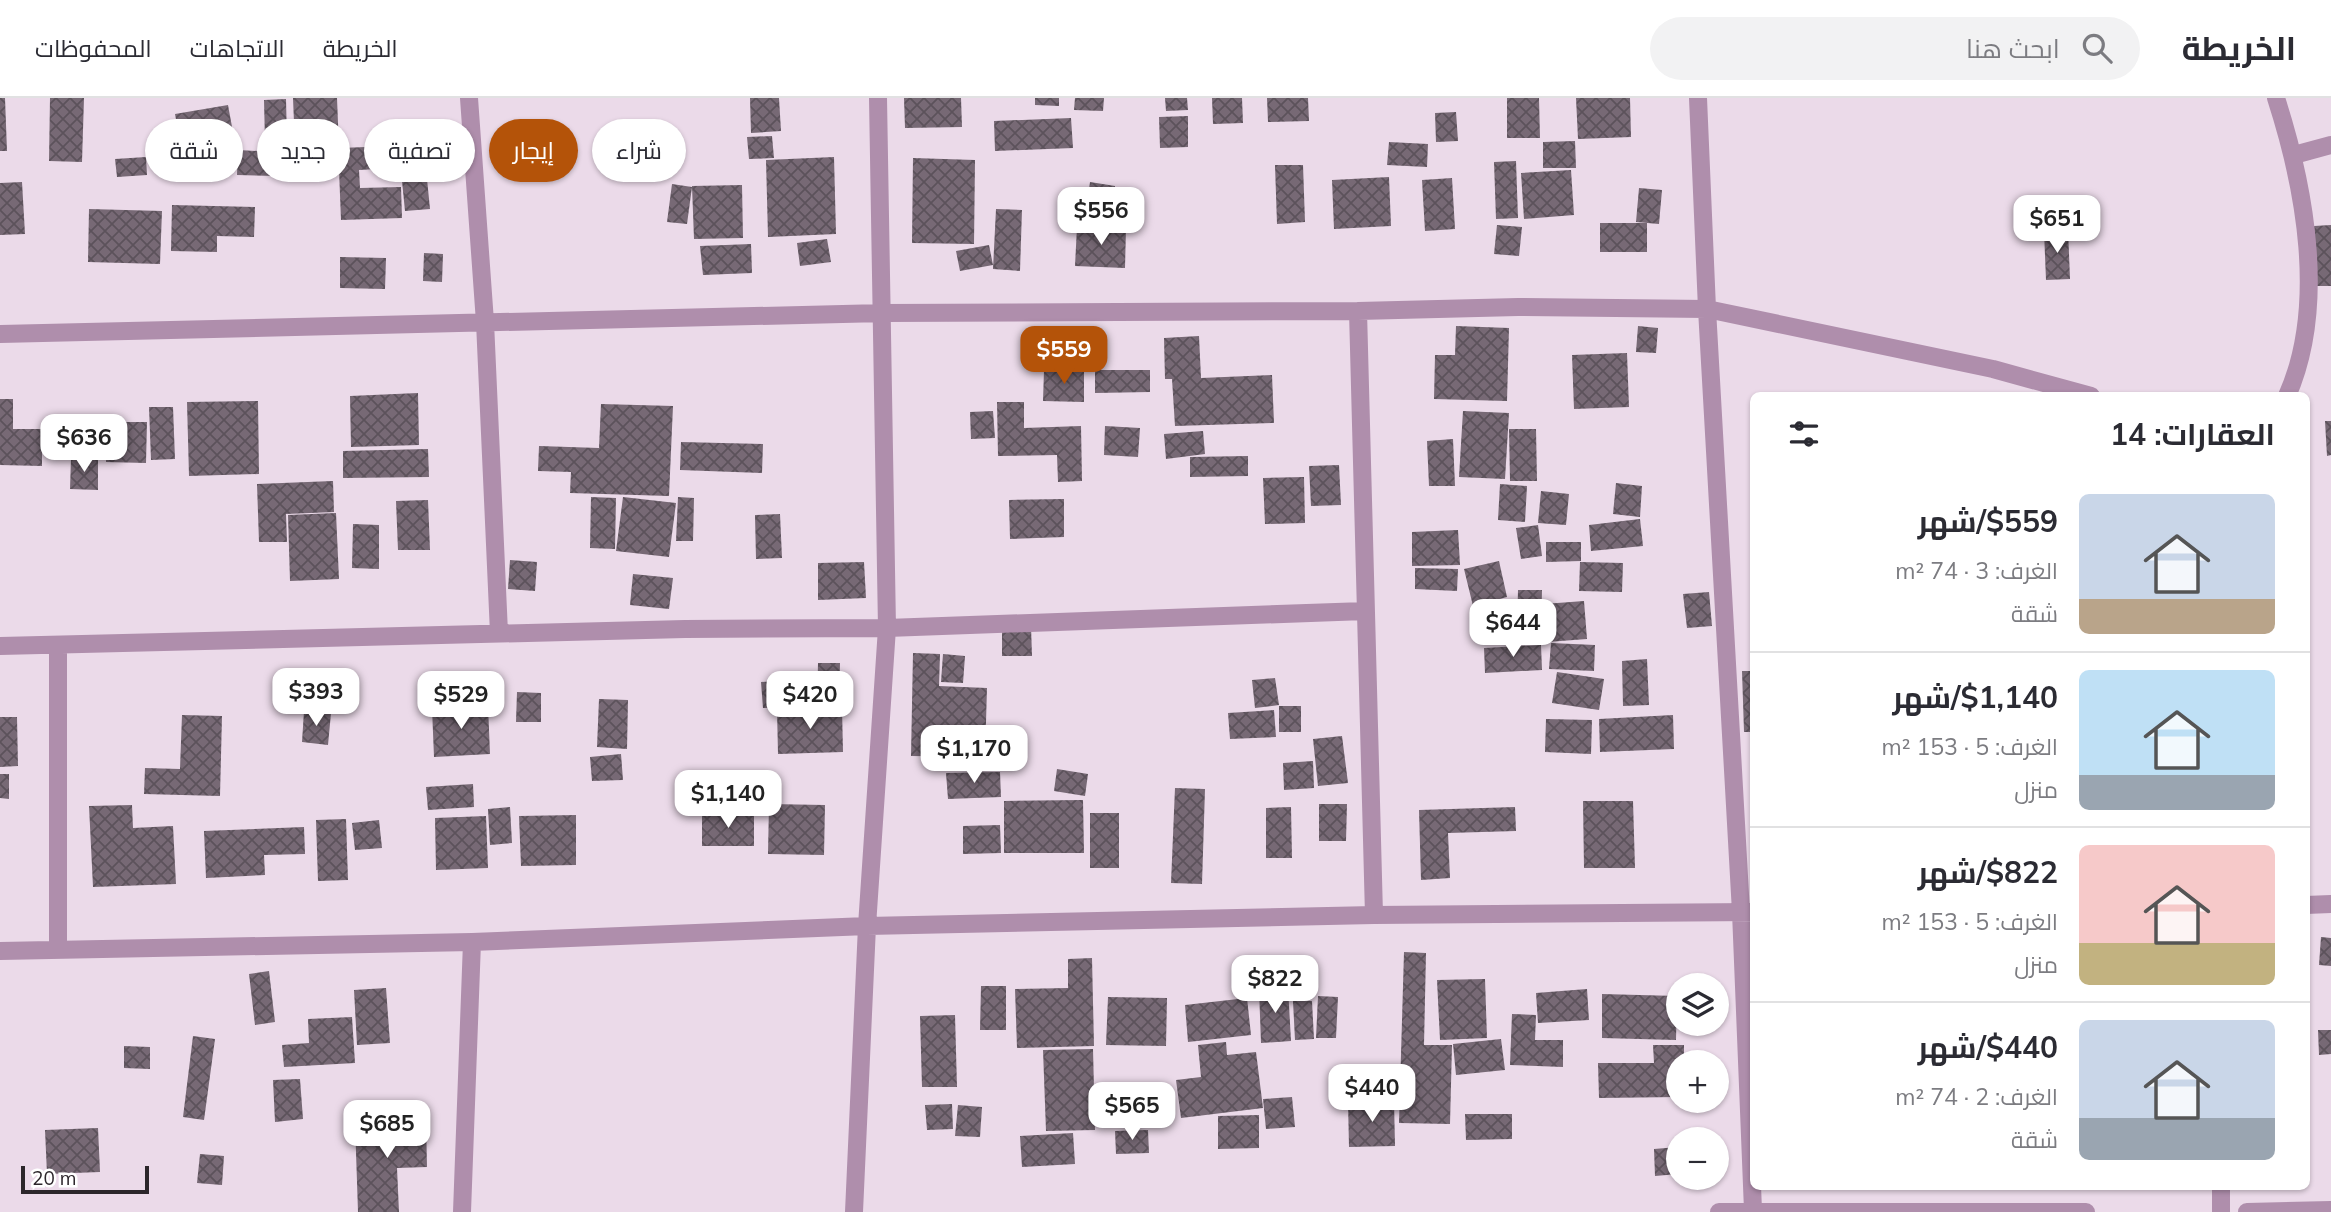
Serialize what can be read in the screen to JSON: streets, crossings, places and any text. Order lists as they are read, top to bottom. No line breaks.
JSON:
{"scale_bar":"20 m","page":{"header":"الخريطة","search":"ابحث هنا","nav":["الخريطة","الاتجاهات","المحفوظات"],"chip":["شراء","إيجار","تصفية","جديد","شقة"],"price":["$556","$651","$559","$636","$644","$393","$529","$420","$1,170","$1,140","$822","$440","$565","$685"],"heading":"العقارات: 14","list":[{"name":"$559/شهر","note":"الغرف: 3 · 74 m² · شقة"},{"name":"$1,140/شهر","note":"الغرف: 5 · 153 m² · منزل"},{"name":"$822/شهر","note":"الغرف: 5 · 153 m² · منزل"},{"name":"$440/شهر","note":"الغرف: 2 · 74 m² · شقة"}],"map_buttons":["+","−"],"scale":"20 m"}}
